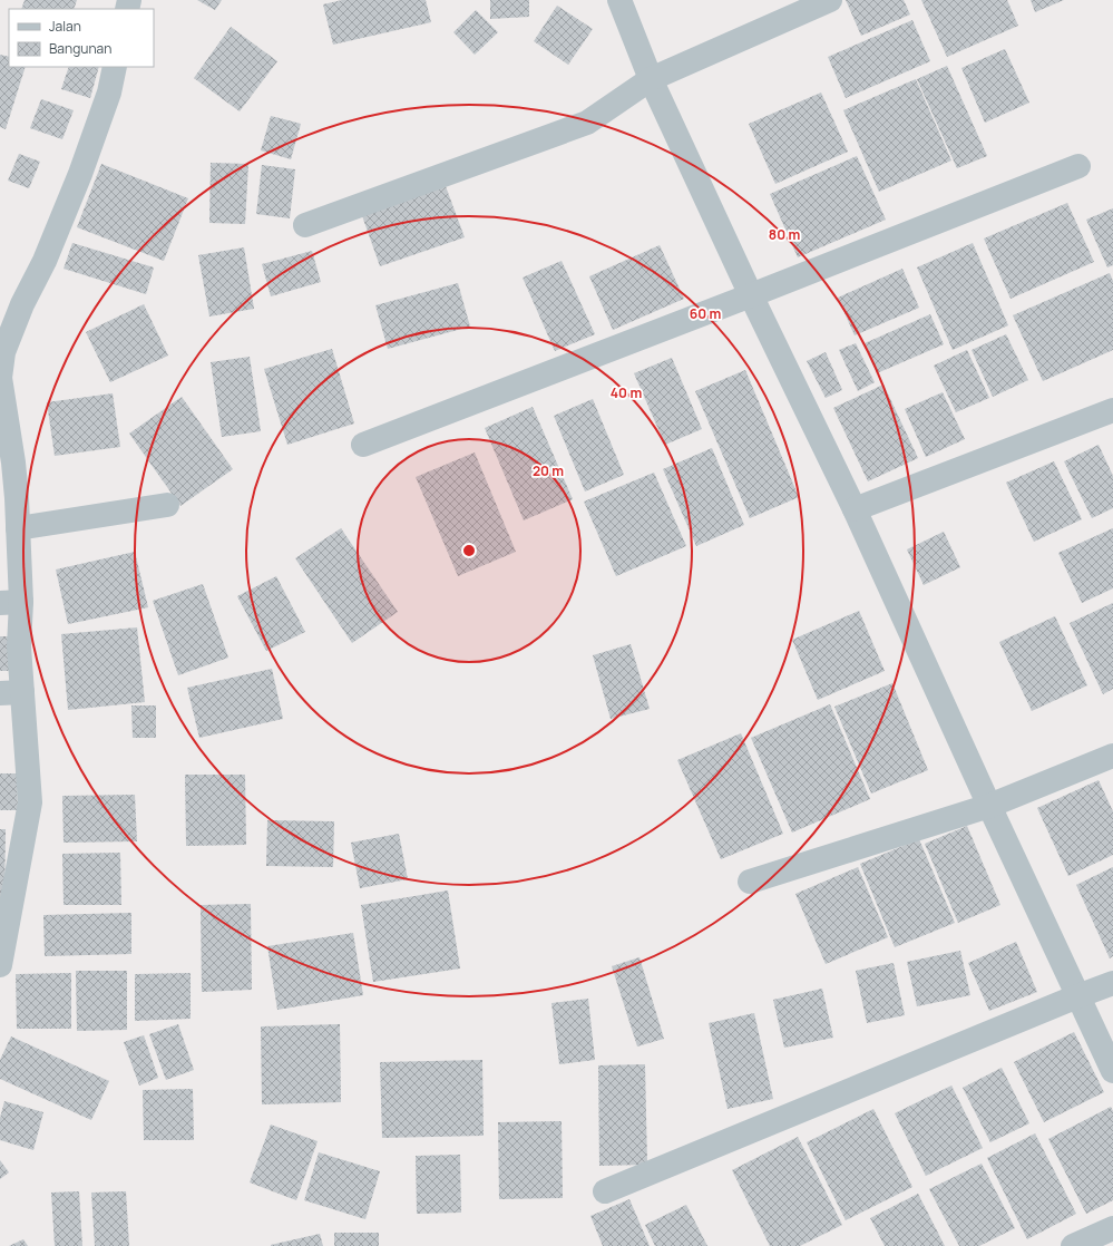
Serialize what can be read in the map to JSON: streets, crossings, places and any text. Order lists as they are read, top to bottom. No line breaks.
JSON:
{"legend":["Jalan","Bangunan"],"rings":["80 m","60 m","40 m","20 m"]}
